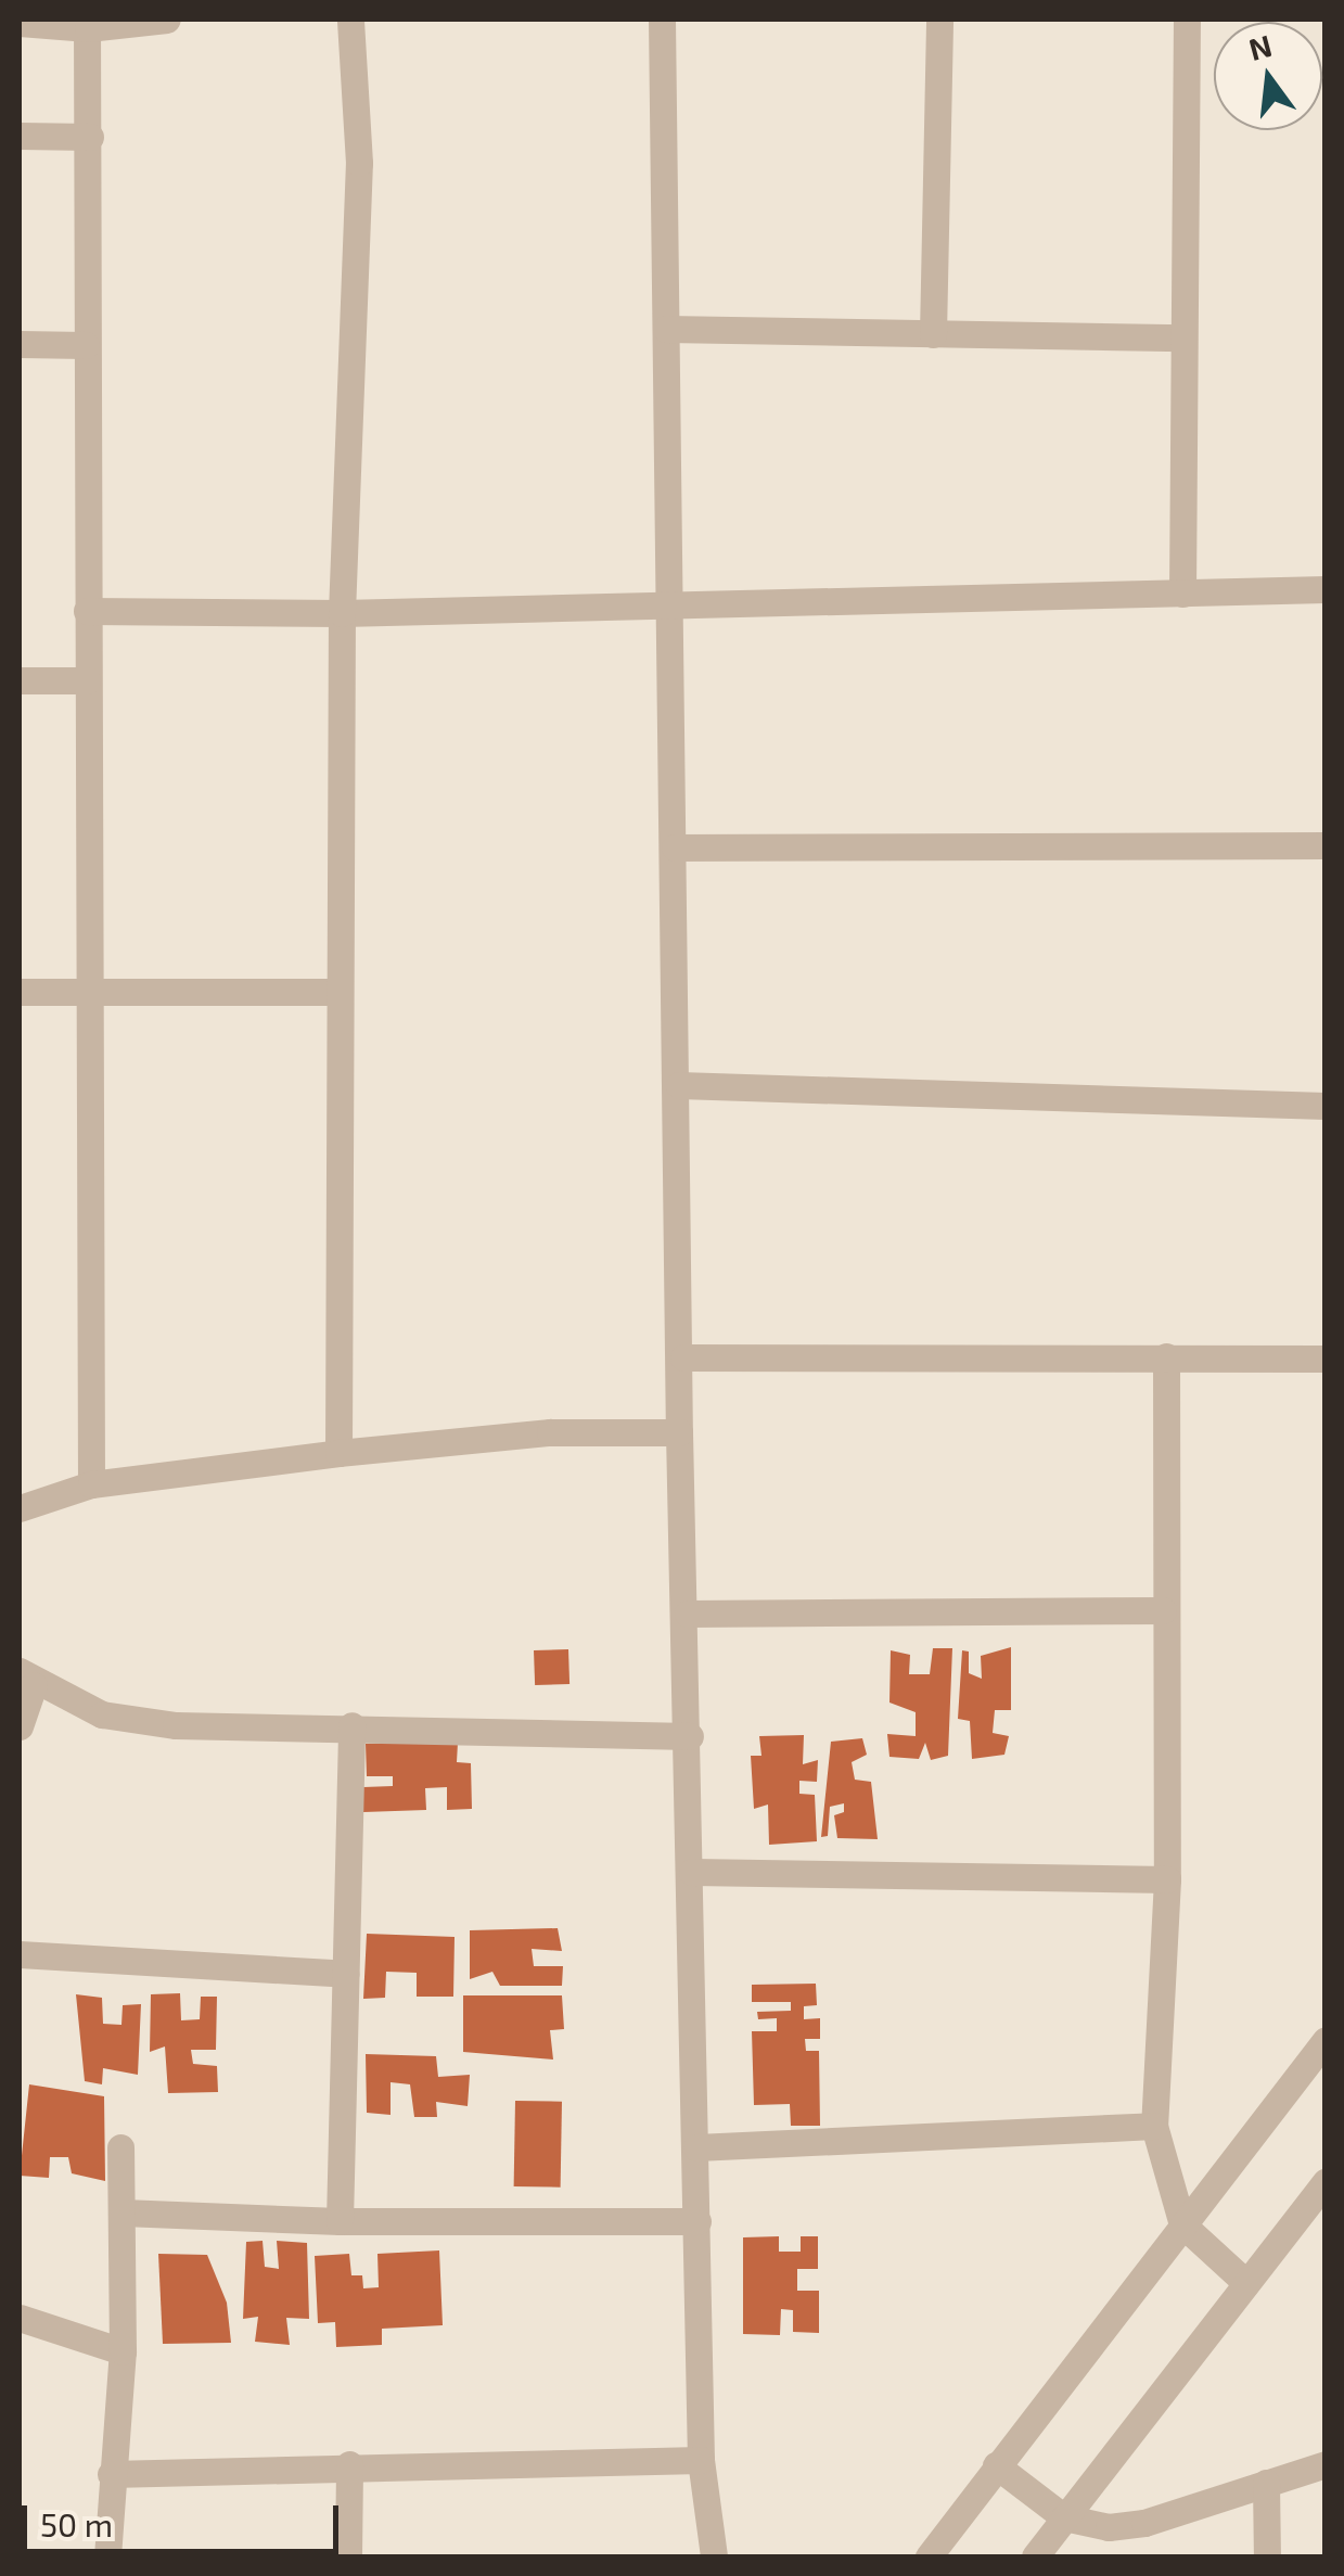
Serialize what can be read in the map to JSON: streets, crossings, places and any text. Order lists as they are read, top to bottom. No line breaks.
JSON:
{"scale_bar":"50 m","north":"top"}
